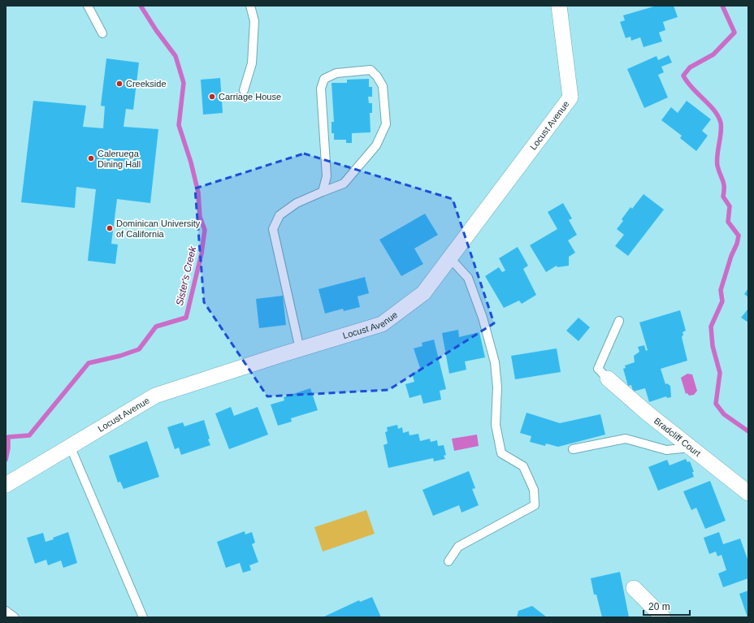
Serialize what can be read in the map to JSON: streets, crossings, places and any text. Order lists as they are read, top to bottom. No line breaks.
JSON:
{"streets":{"street":["Locust Avenue","Bradcliff Court"]},"water":["Sister's Creek"],"places":["Creekside","Carriage House","Caleruega Dining Hall","Dominican University of California"],"scale_bar":"20 m"}
